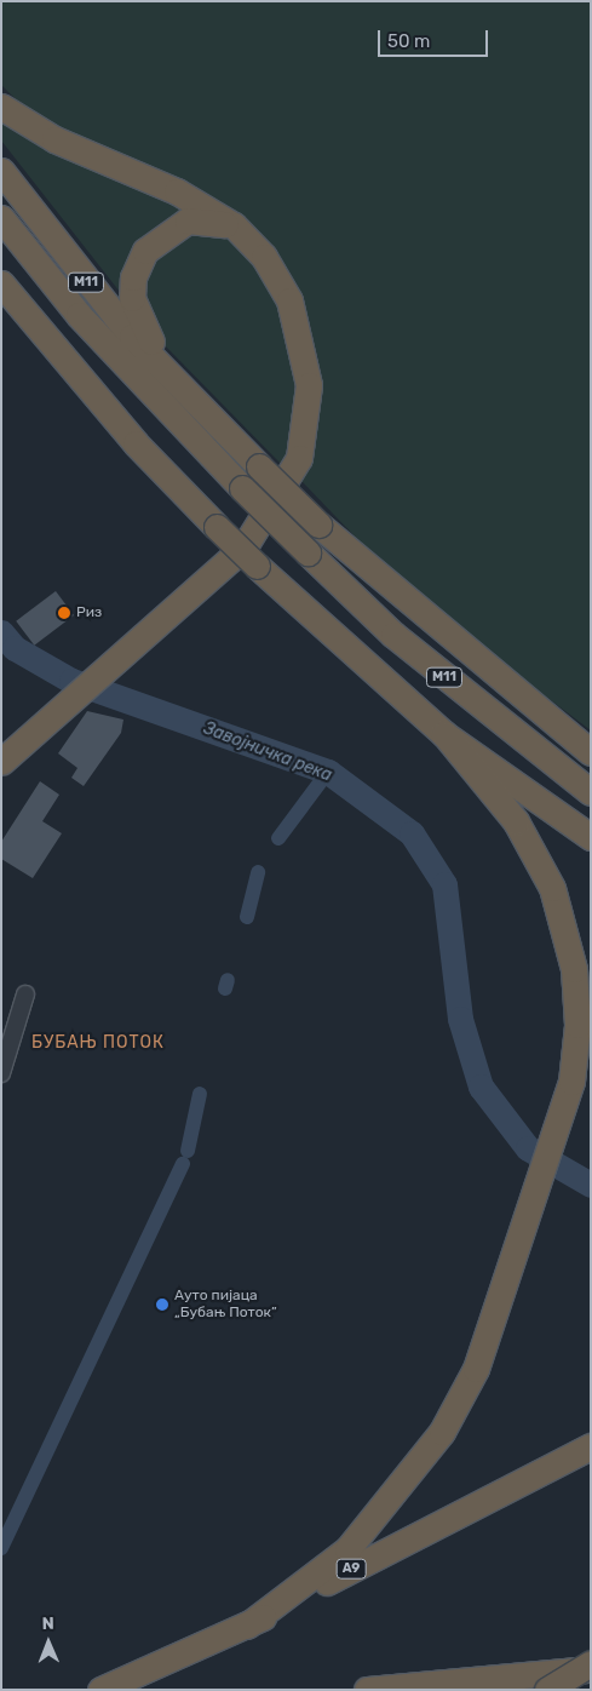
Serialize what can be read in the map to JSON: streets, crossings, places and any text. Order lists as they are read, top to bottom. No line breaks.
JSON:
{"streets":{"highway":["M11","A9"]},"districts":["БУБАЊ ПОТОК"],"water":["Завојничка река"],"places":["Риз","Ауто пијаца „Бубањ Поток”"],"scale_bar":"50 m","north":"top"}
